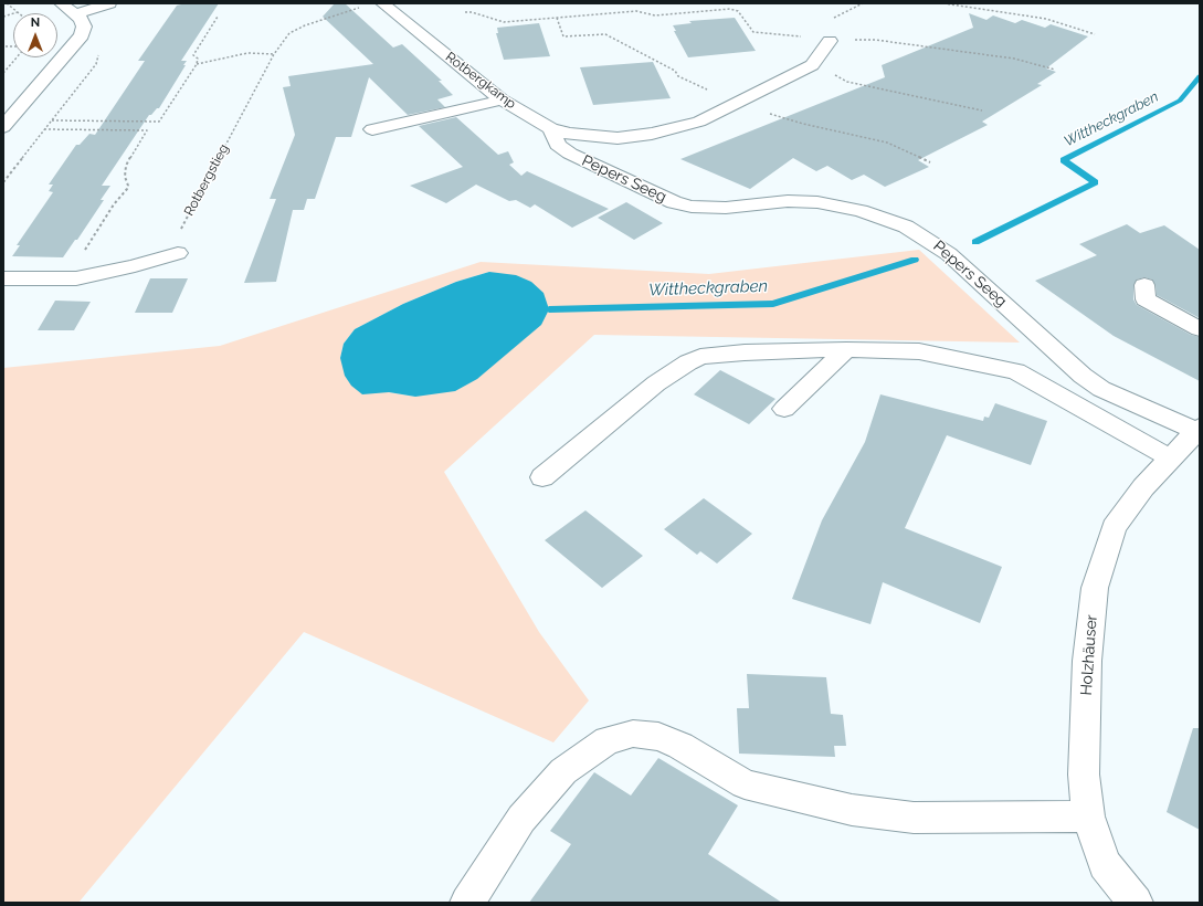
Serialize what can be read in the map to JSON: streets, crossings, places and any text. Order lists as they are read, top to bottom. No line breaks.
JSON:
{"streets":{"street":["Rotbergkamp","Pepers Seeg","Holzhäuser"],"path":["Rotbergstieg"]},"crossings":[["Rotbergkamp","Pepers Seeg"],["Pepers Seeg","Holzhäuser"]],"water":["Wittheckgraben"],"north":"top"}
